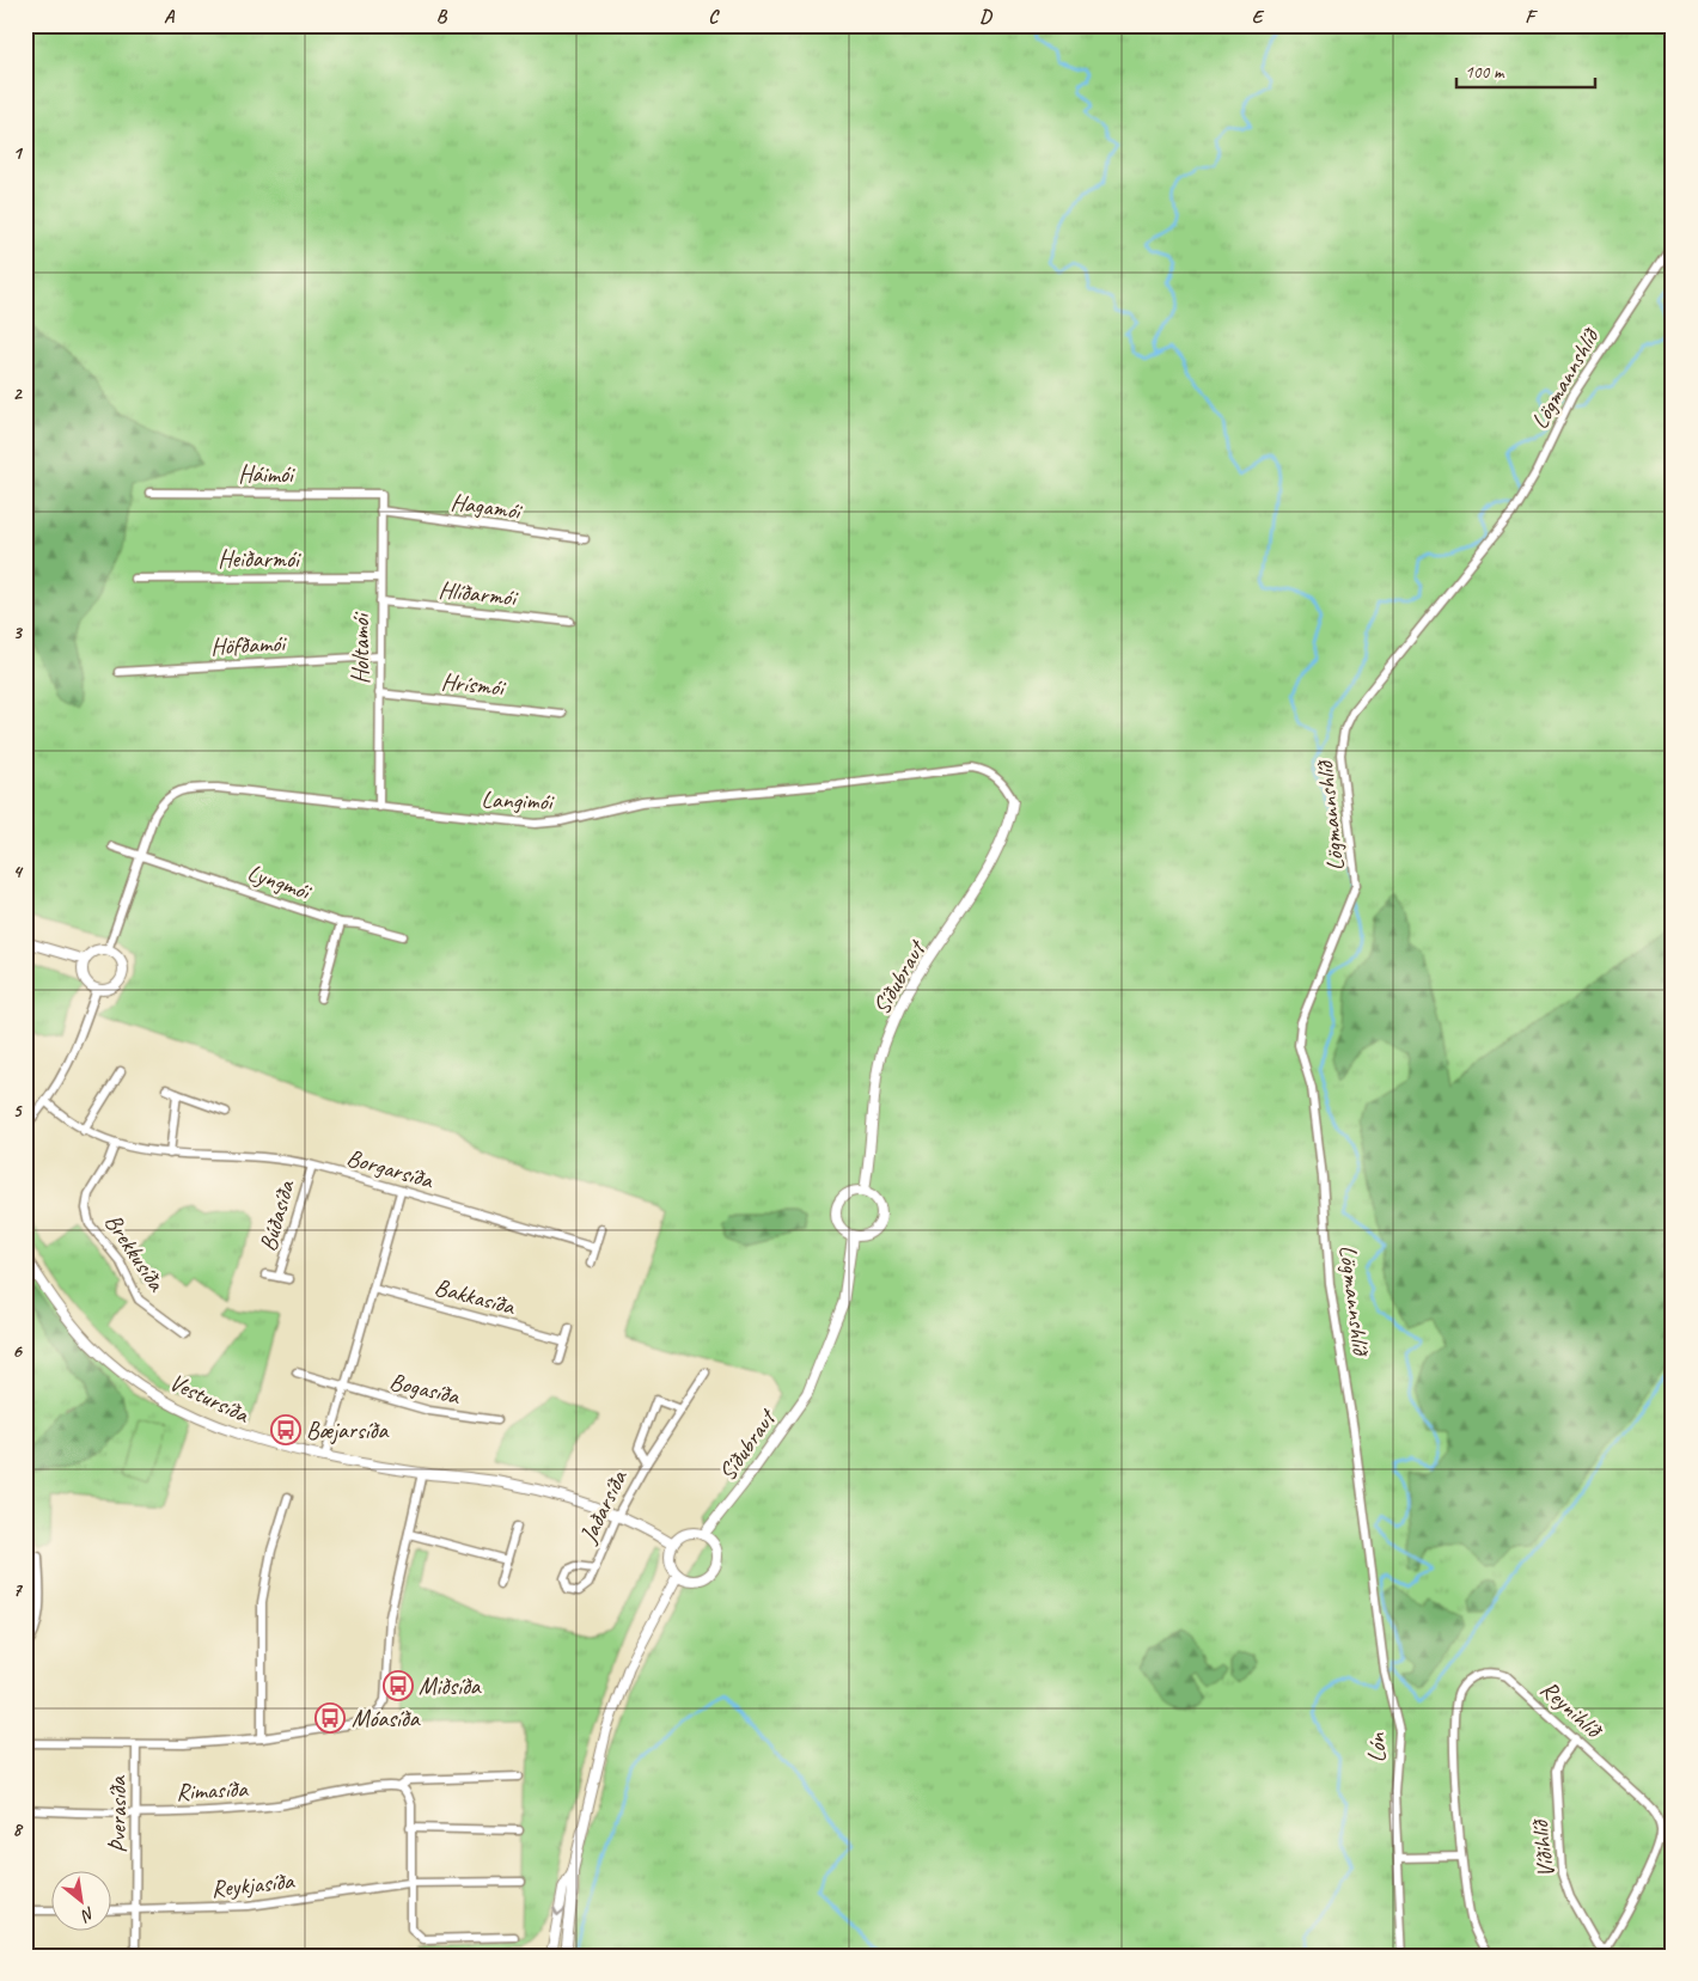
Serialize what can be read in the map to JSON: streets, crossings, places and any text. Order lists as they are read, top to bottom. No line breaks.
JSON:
{"streets":{"street":["Lögmannshlíð","Háimói","Hagamói","Heiðarmói","Hlíðarmói","Höfðamói","Holtamói","Hrísmói","Langimói","Lyngmói","Síðubraut","Borgarsíða","Búðasíða","Brekkusíða","Bakkasíða","Bogasíða","Vestursíða","Jaðarsíða","Reynihlíð","Lón","Rimasíða","Þverasíða","Víðihlíð","Reykjasíða"]},"crossings":[["Lögmannshlíð","Lón"],["Háimói","Holtamói"],["Hagamói","Holtamói"],["Heiðarmói","Holtamói"],["Hlíðarmói","Holtamói"],["Höfðamói","Holtamói"],["Holtamói","Hrísmói"],["Holtamói","Langimói"],["Langimói","Lyngmói"],["Langimói","Síðubraut"],["Síðubraut","Vestursíða"],["Borgarsíða","Búðasíða"],["Borgarsíða","Brekkusíða"],["Vestursíða","Jaðarsíða"],["Reynihlíð","Víðihlíð"],["Rimasíða","Þverasíða"],["Þverasíða","Reykjasíða"]],"places":{"bus stop":["Bæjarsíða","Miðsíða","Móasíða"]},"scale_bar":"100 m","north":"bottom right","grid":{"columns":["A","B","C","D","E","F"],"rows":["1","2","3","4","5","6","7","8"]}}
